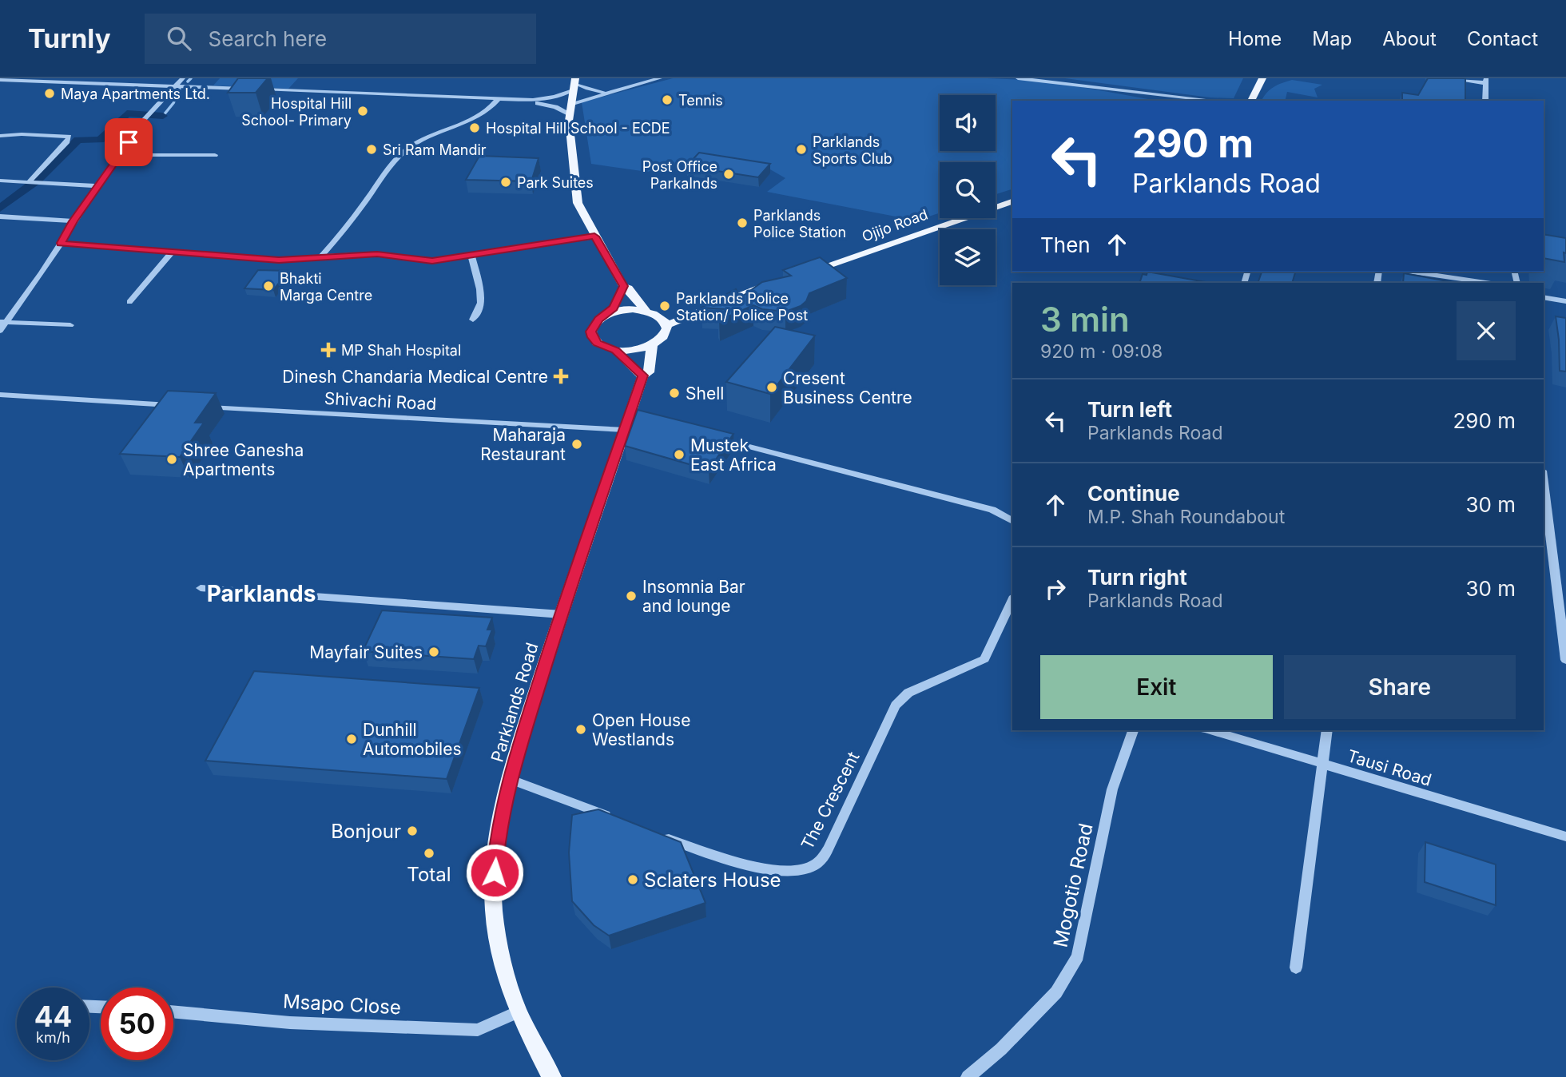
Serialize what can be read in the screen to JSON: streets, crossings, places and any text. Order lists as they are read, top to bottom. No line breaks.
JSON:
{"streets":{"main road":["Ojijo Road","Parklands Road"],"street":["Shivachi Road","Tausi Road","The Crescent","Mogotio Road","Msapo Close"]},"crossings":[["Shivachi Road","Parklands Road"],["Parklands Road","Msapo Close"]],"districts":["Parklands"],"places":{"other":["Maya Apartments Ltd.","Tennis","Hospital Hill School- Primary","Hospital Hill School - ECDE","Sri Ram Mandir","Parklands Sports Club","Post Office Parkalnds","Park Suites","Parklands Police Station","Bhakti Marga Centre","Parklands Police Station/ Police Post","Cresent Business Centre","Shell","Maharaja Restaurant","Mustek East Africa","Shree Ganesha Apartments","Insomnia Bar and lounge","Mayfair Suites","Open House Westlands","Dunhill Automobiles","Bonjour","Total","Sclaters House"],"health":["MP Shah Hospital","Dinesh Chandaria Medical Centre"]},"page":{"header":"Turnly","search":"Search here","nav":["Home","Map","About","Contact"],"turn":["290 m","Parklands Road"],"then":"Then","heading":["3 min","920 m · 09:08"],"list":[{"name":"Turn left","note":"Parklands Road","value":"290 m"},{"name":"Continue","note":"M.P. Shah Roundabout","value":"30 m"},{"name":"Turn right","note":"Parklands Road","value":"30 m"}],"buttons":["Exit","Share"],"speed":"44 km/h","limit":"50"}}
